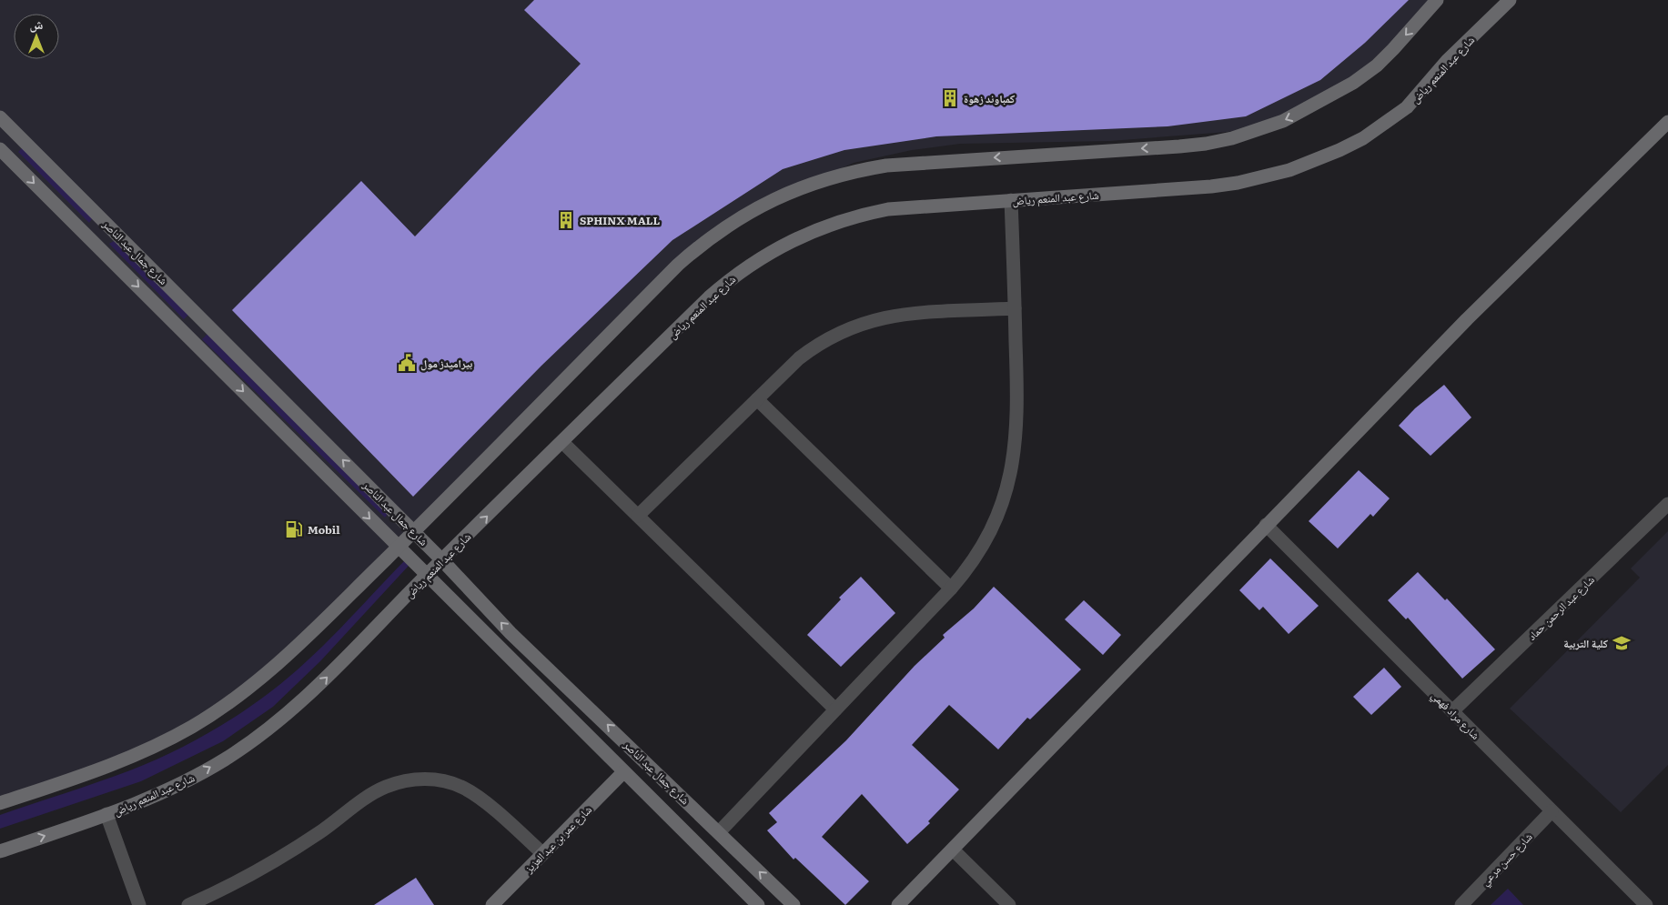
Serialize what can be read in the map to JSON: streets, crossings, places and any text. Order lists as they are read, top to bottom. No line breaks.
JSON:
{"streets":{"street":["شارع عبد المنعم رياض","شارع جمال عبد الناصر","شارع عبد الرحمن حماد","شارع مراد فهمي","شارع عمر بن عبد العزيز","شارع حسن مرعي"]},"crossings":[["شارع عبد المنعم رياض","شارع جمال عبد الناصر"],["شارع جمال عبد الناصر","شارع عمر بن عبد العزيز"],["شارع عبد الرحمن حماد","شارع مراد فهمي"],["شارع مراد فهمي","شارع حسن مرعي"]],"places":{"building":["كمباوند زهوة","SPHINX MALL"],"public building":["بيراميدز مول"],"fuel station":["Mobil"],"school or university":["كلية التربية"]},"north":"top"}
